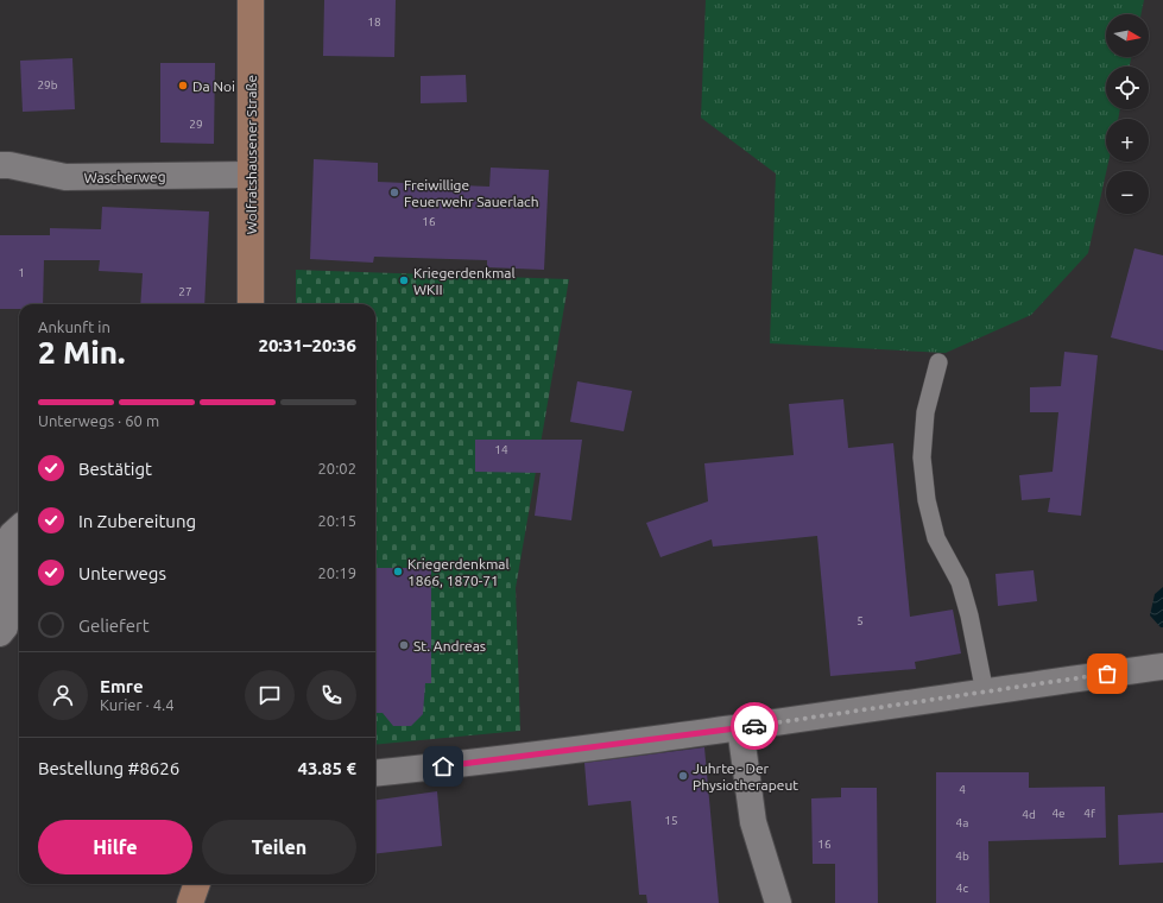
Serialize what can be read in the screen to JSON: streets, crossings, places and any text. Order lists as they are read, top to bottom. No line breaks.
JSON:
{"streets":{"main road":["Wolfratshausener Straße"],"street":["Wascherweg"]},"crossings":[["Wolfratshausener Straße","Wascherweg"]],"places":["Da Noi","Freiwillige Feuerwehr Sauerlach","Kriegerdenkmal WKII","Kriegerdenkmal 1866, 1870-71","St. Andreas","Juhrte - Der Physiotherapeut"],"house_numbers":["18","29b","29","16","1","27","14","5","4","4e","4f","4d","15","4a","16","4b","4c"],"north":"right","page":{"map_buttons":["+","−"],"heading":["2 Min.","Ankunft in","20:31–20:36"],"panel":["Emre","Kurier · 4.4","Bestellung #8626","43.85 €"],"bar":"Unterwegs · 60 m","list":[["Bestätigt","20:02"],["In Zubereitung","20:15"],["Unterwegs","20:19"],"Geliefert"],"buttons":["Hilfe","Teilen"]}}
